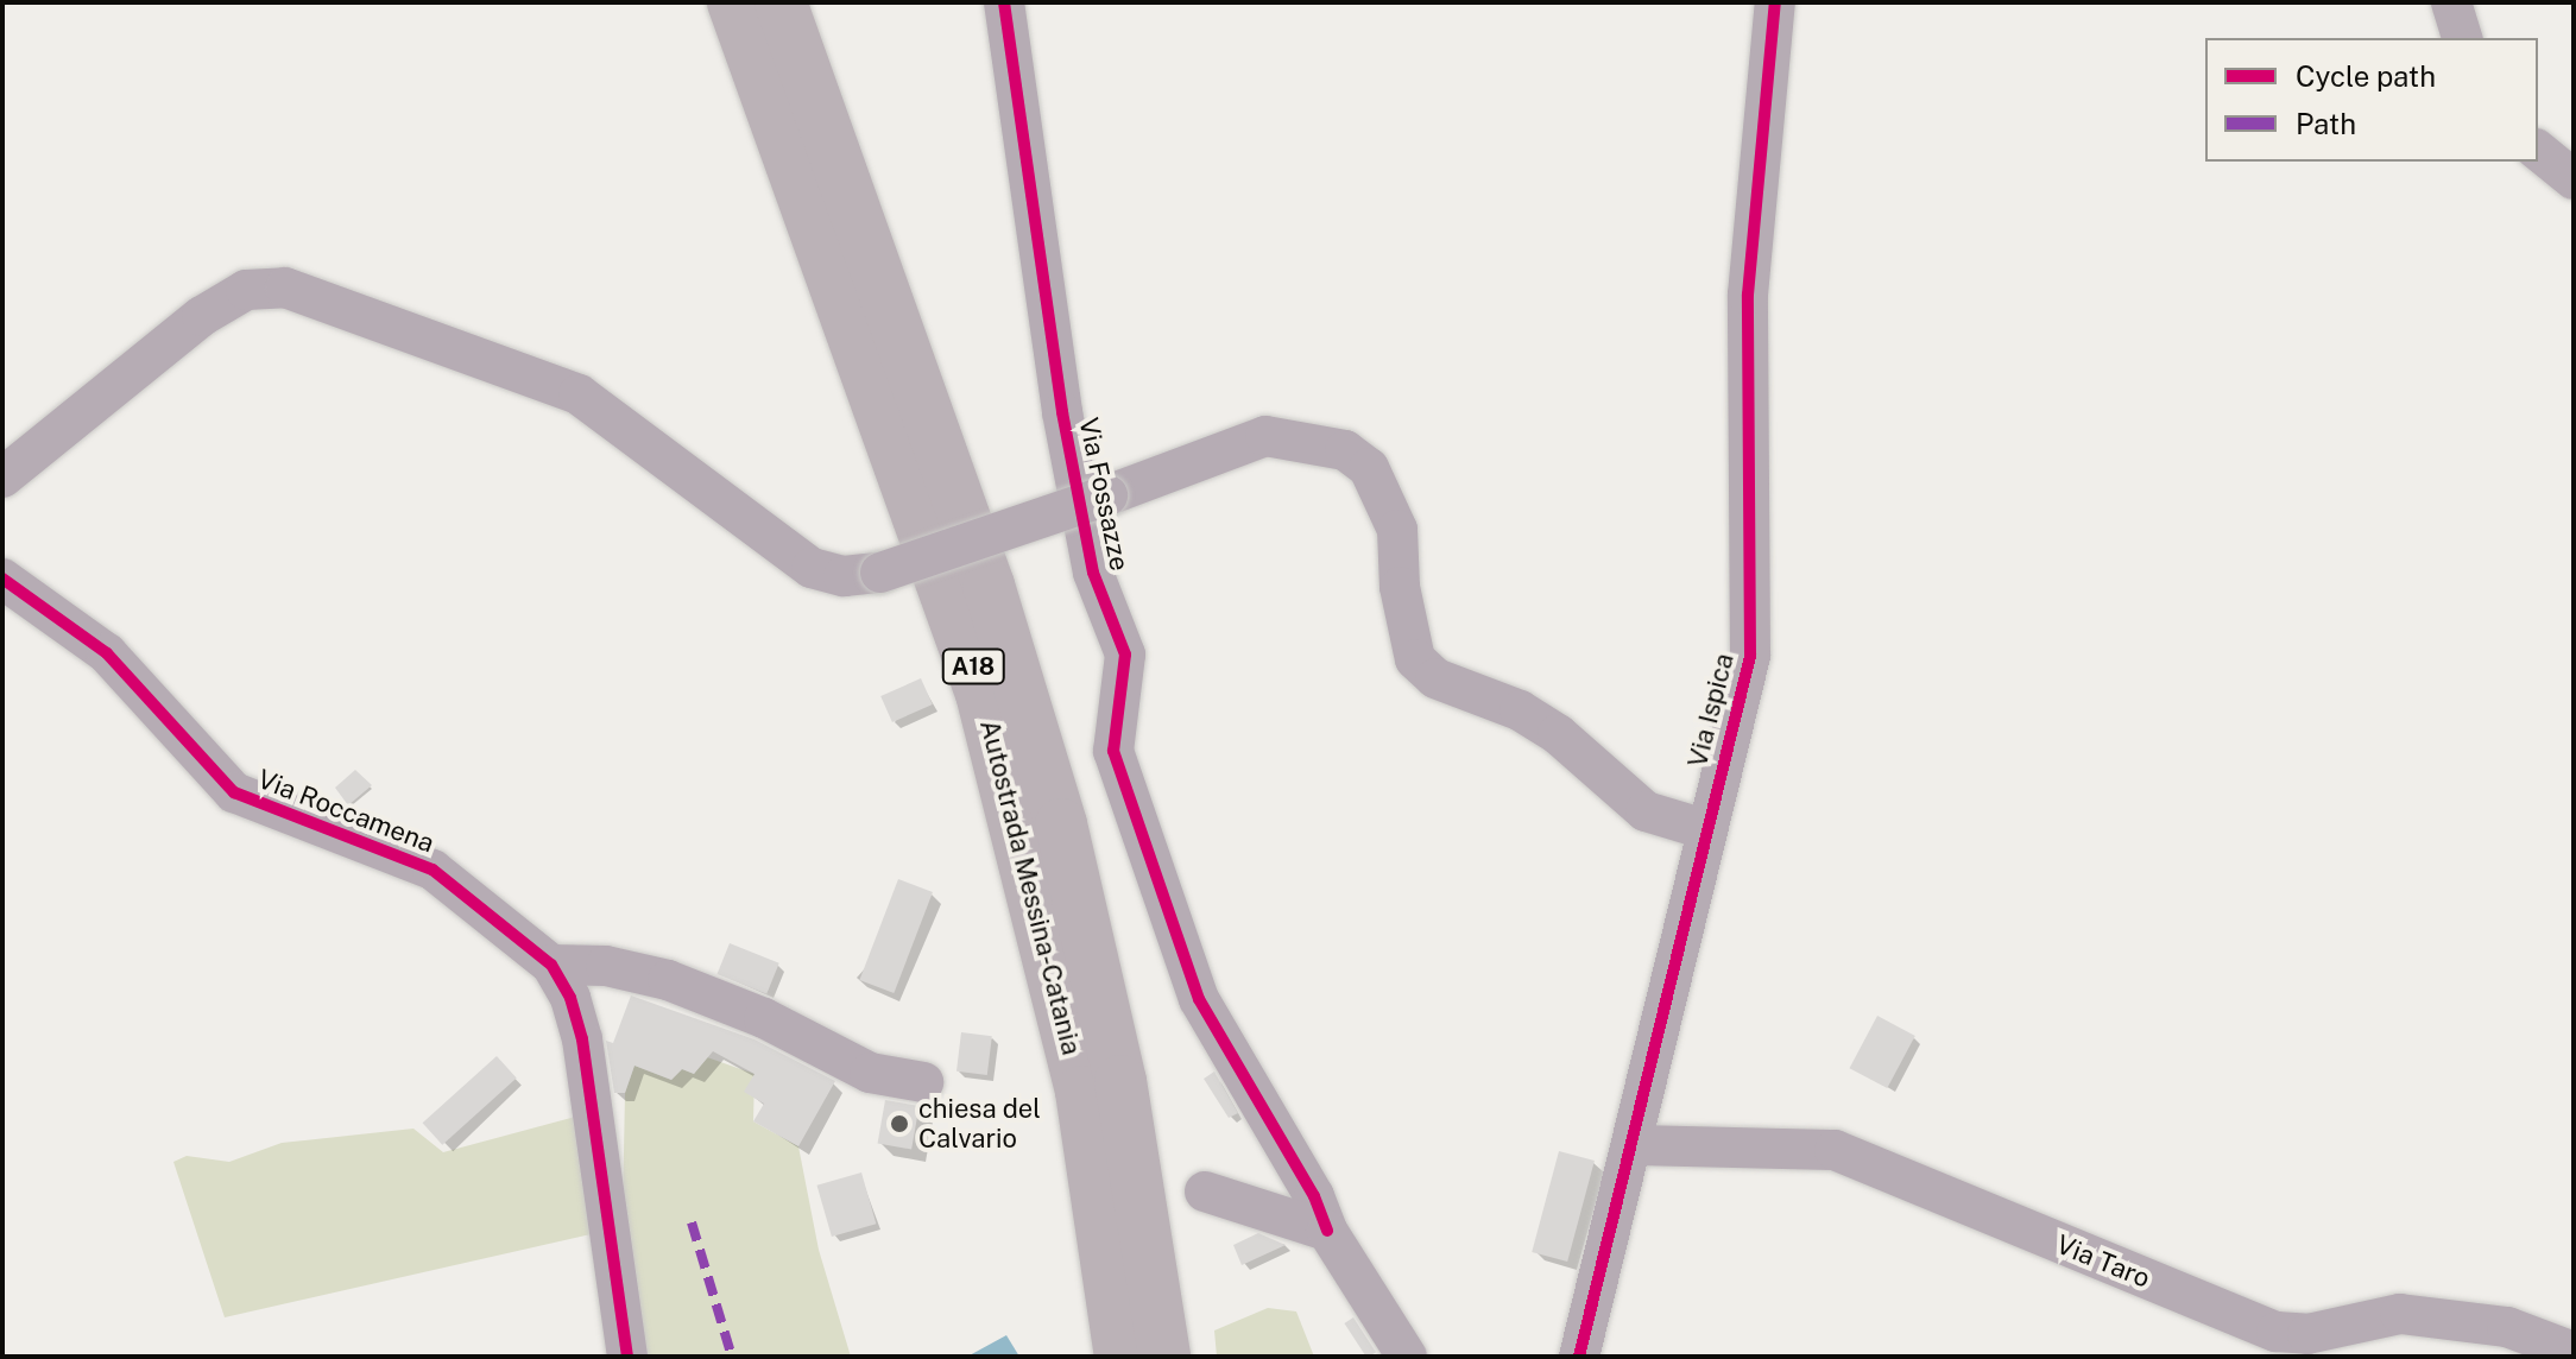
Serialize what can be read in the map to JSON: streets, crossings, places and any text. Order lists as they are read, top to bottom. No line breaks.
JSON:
{"streets":{"highway":["A18","Autostrada Messina-Catania"],"street":["Via Fossazze","Via Ispica","Via Roccamena","Via Taro"]},"crossings":[["Via Ispica","Via Taro"]],"places":["chiesa del Calvario"],"legend":["Cycle path","Path"]}
